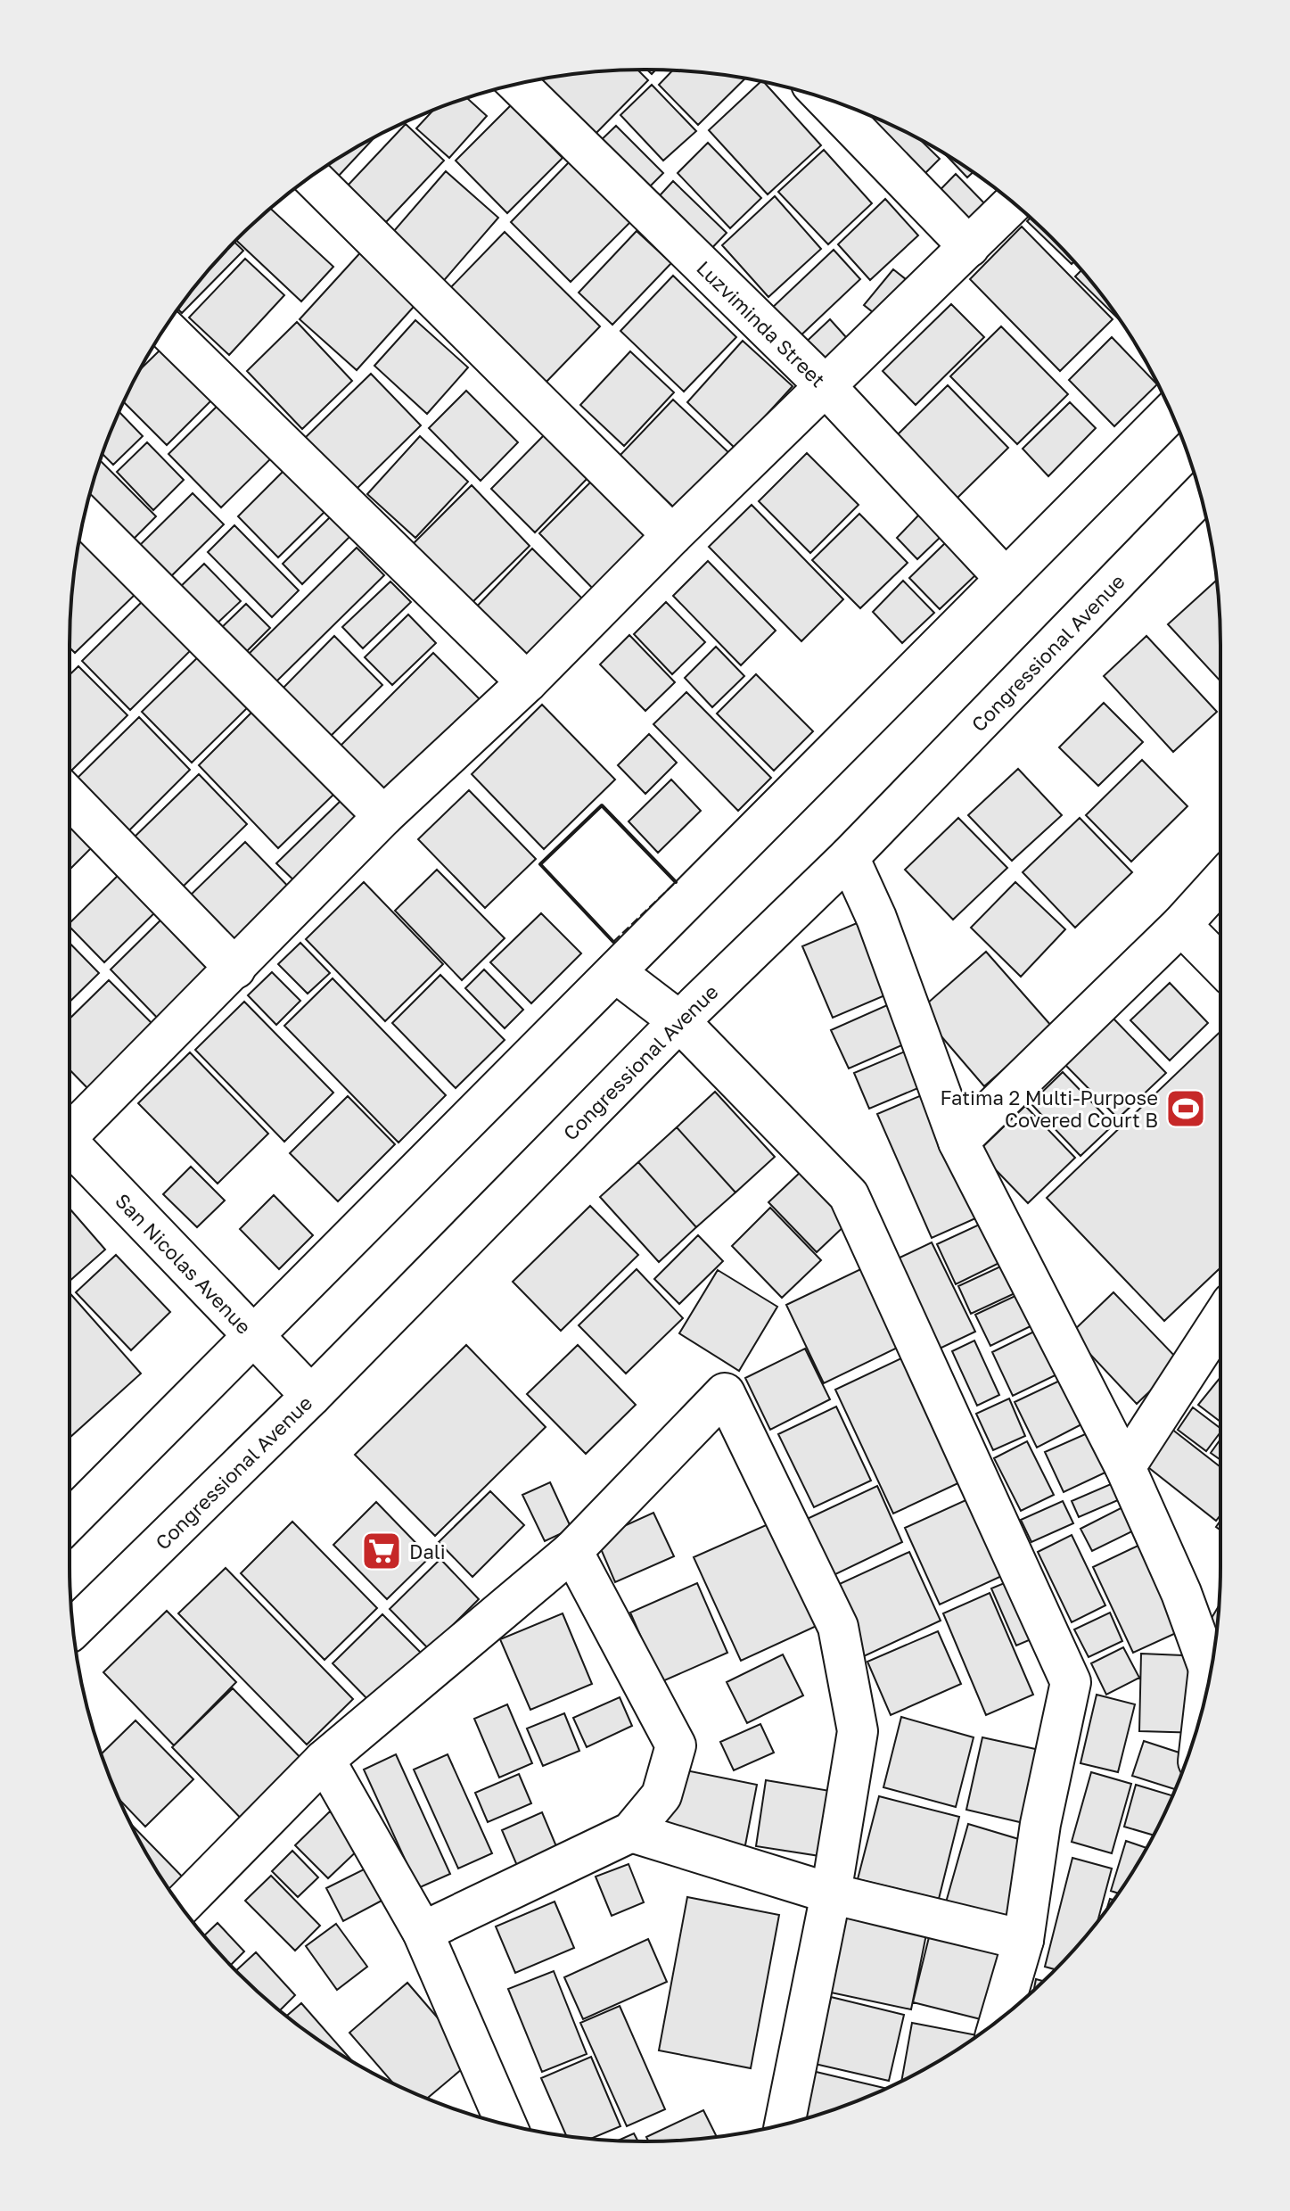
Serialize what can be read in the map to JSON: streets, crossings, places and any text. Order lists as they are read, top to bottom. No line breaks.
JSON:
{"streets":{"street":["Luzviminda Street","Congressional Avenue","San Nicolas Avenue"]},"crossings":[["Congressional Avenue","San Nicolas Avenue"]],"places":{"sports":["Fatima 2 Multi-Purpose Covered Court B"],"supermarket":["Dali"]}}
